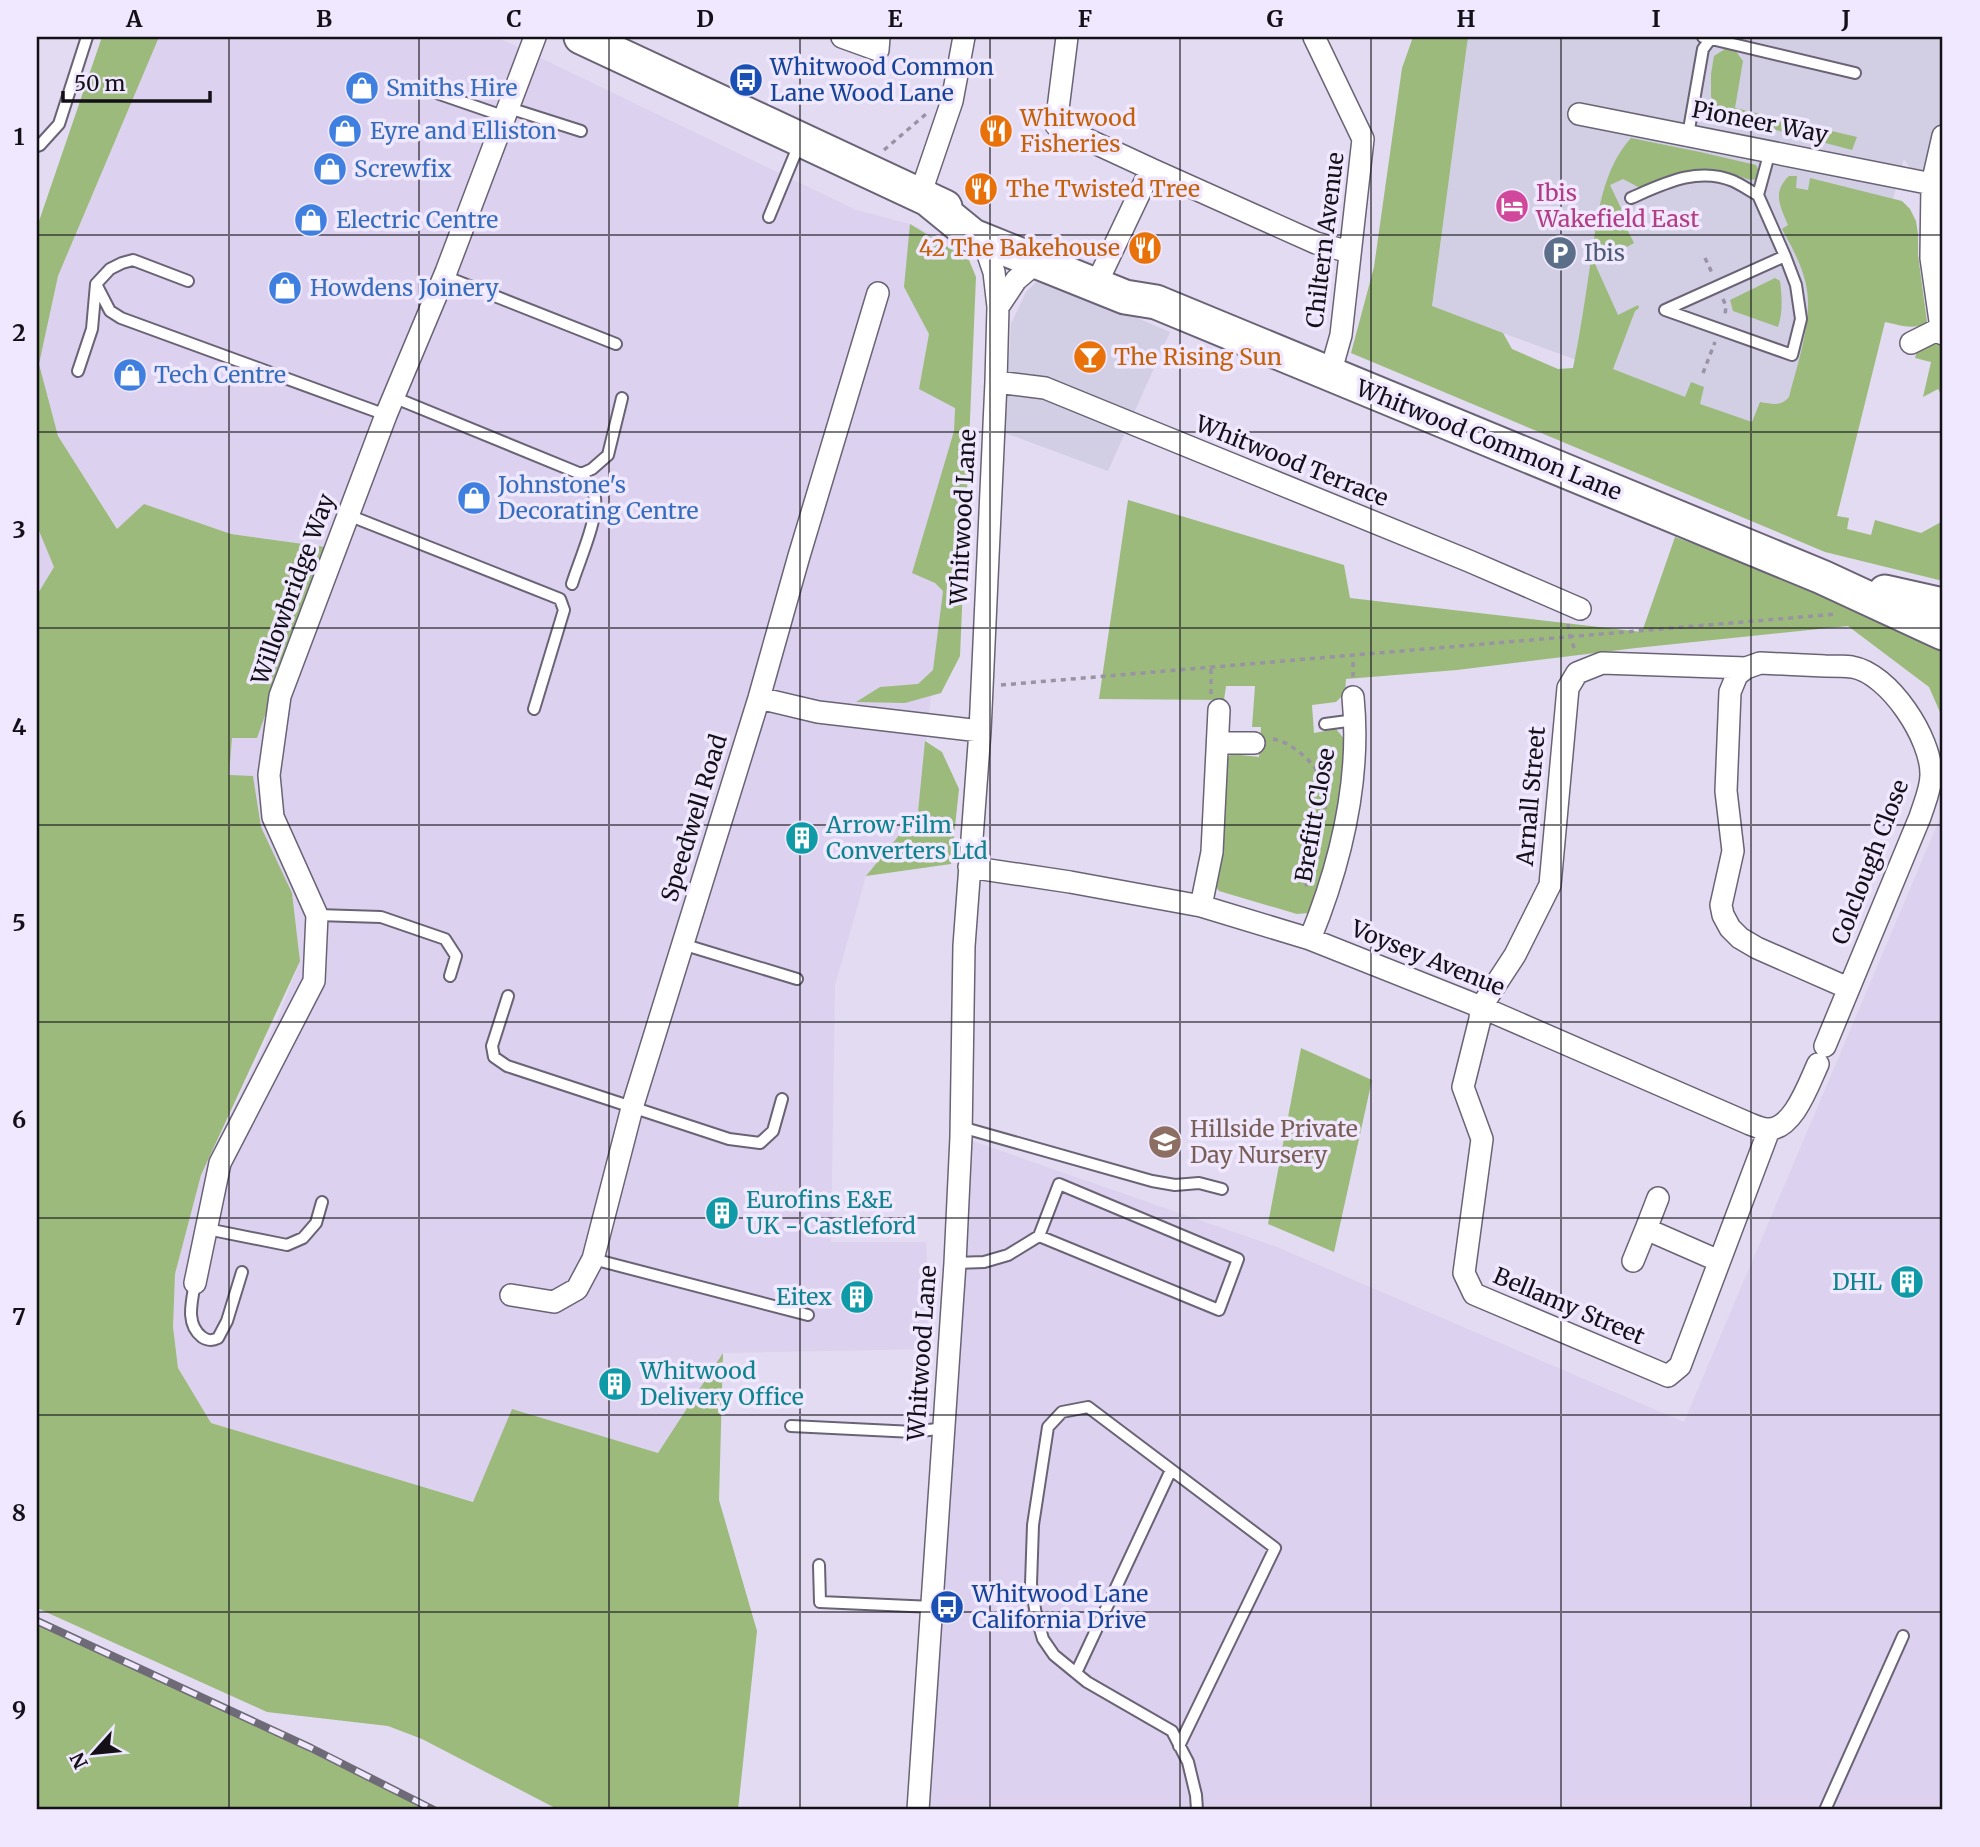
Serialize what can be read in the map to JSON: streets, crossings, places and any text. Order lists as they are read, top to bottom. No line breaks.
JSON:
{"streets":{"main road":["Whitwood Common Lane"],"street":["Pioneer Way","Chiltern Avenue","Whitwood Terrace","Whitwood Lane","Willowbridge Way","Arnall Street","Brefitt Close","Speedwell Road","Colclough Close","Voysey Avenue","Bellamy Street"]},"crossings":[["Chiltern Avenue","Whitwood Common Lane"],["Whitwood Common Lane","Whitwood Lane"],["Whitwood Terrace","Whitwood Lane"],["Whitwood Lane","Voysey Avenue"],["Arnall Street","Colclough Close"],["Arnall Street","Voysey Avenue"],["Arnall Street","Bellamy Street"],["Brefitt Close","Voysey Avenue"],["Colclough Close","Voysey Avenue"],["Colclough Close","Bellamy Street"],["Voysey Avenue","Bellamy Street"]],"places":{"bus stop":["Whitwood Common Lane Wood Lane","Whitwood Lane California Drive"],"shop":["Smiths Hire","Eyre and Elliston","Screwfix","Electric Centre","Howdens Joinery","Tech Centre","Johnstone's Decorating Centre"],"restaurant":["Whitwood Fisheries","The Twisted Tree","42 The Bakehouse"],"hotel":["Ibis Wakefield East"],"parking":["Ibis"],"bar":["The Rising Sun"],"building":["Arrow Film Converters Ltd","Eurofins E&E UK - Castleford","DHL","Eitex","Whitwood Delivery Office"],"school or university":["Hillside Private Day Nursery"]},"scale_bar":"50 m","north":"bottom left","grid":{"columns":["A","B","C","D","E","F","G","H","I","J"],"rows":["1","2","3","4","5","6","7","8","9"]}}
